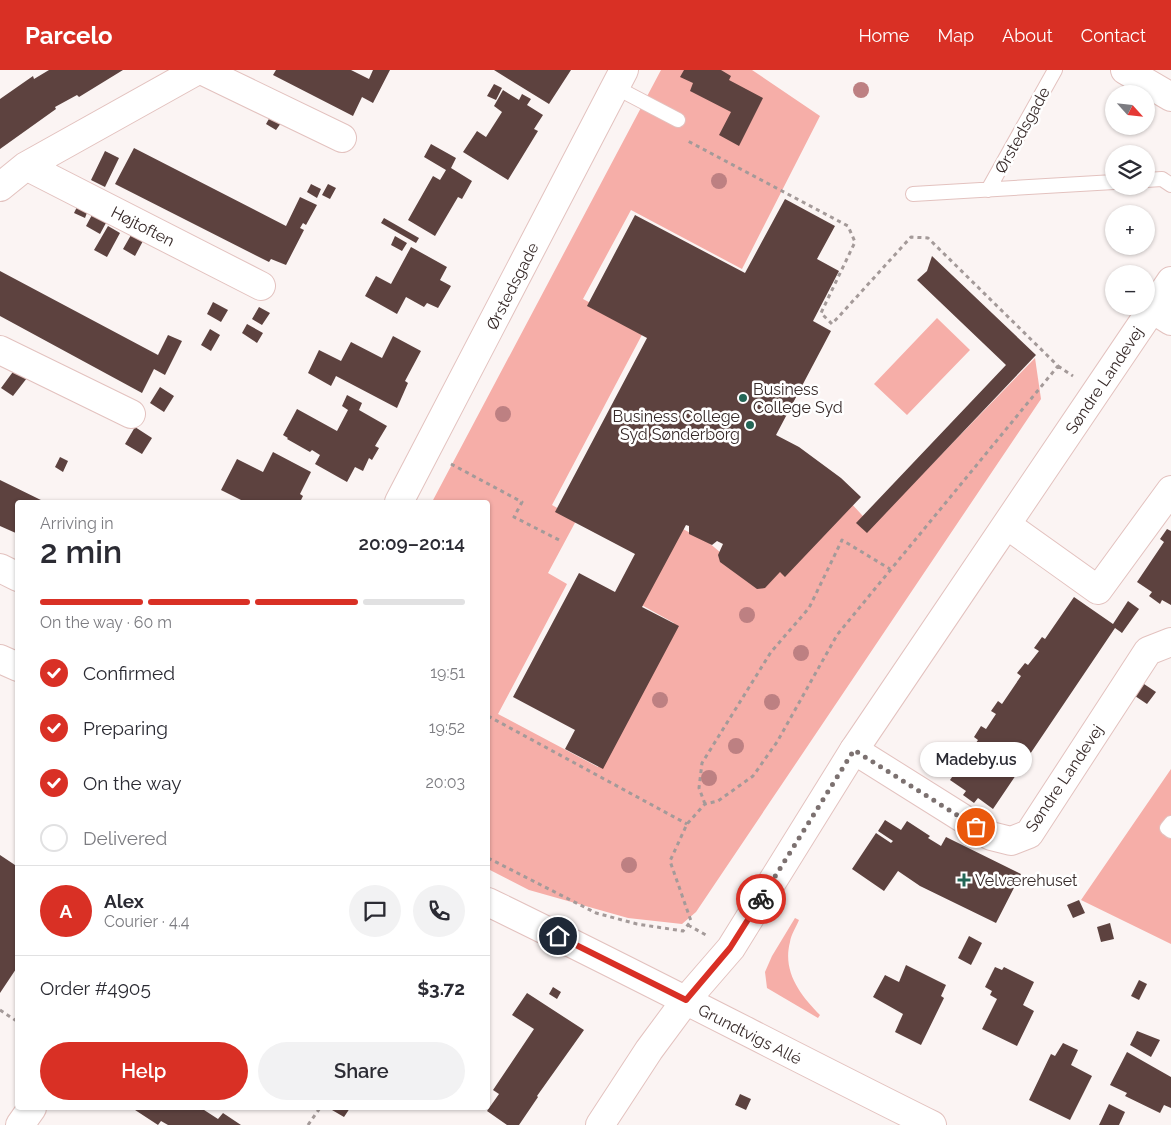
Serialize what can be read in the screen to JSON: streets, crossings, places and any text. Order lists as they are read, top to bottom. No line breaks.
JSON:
{"streets":{"street":["Ørstedsgade","Højtoften","Søndre Landevej","Grundtvigs Allé"]},"crossings":[["Søndre Landevej","Grundtvigs Allé"]],"places":{"other":["Business College Syd","Business College Syd Sønderborg","Madeby.us"],"health":["Velværehuset"]},"north":"bottom right","page":{"header":"Parcelo","nav":["Home","Map","About","Contact"],"map_buttons":["+","−"],"heading":["2 min","Arriving in","20:09–20:14"],"panel":["Alex","Courier · 4.4","Order #4905","$3.72"],"bar":"On the way · 60 m","list":[["Confirmed","19:51"],["Preparing","19:52"],["On the way","20:03"],"Delivered"],"bubble":"Madeby.us","round":"A","buttons":["Help","Share"]}}
